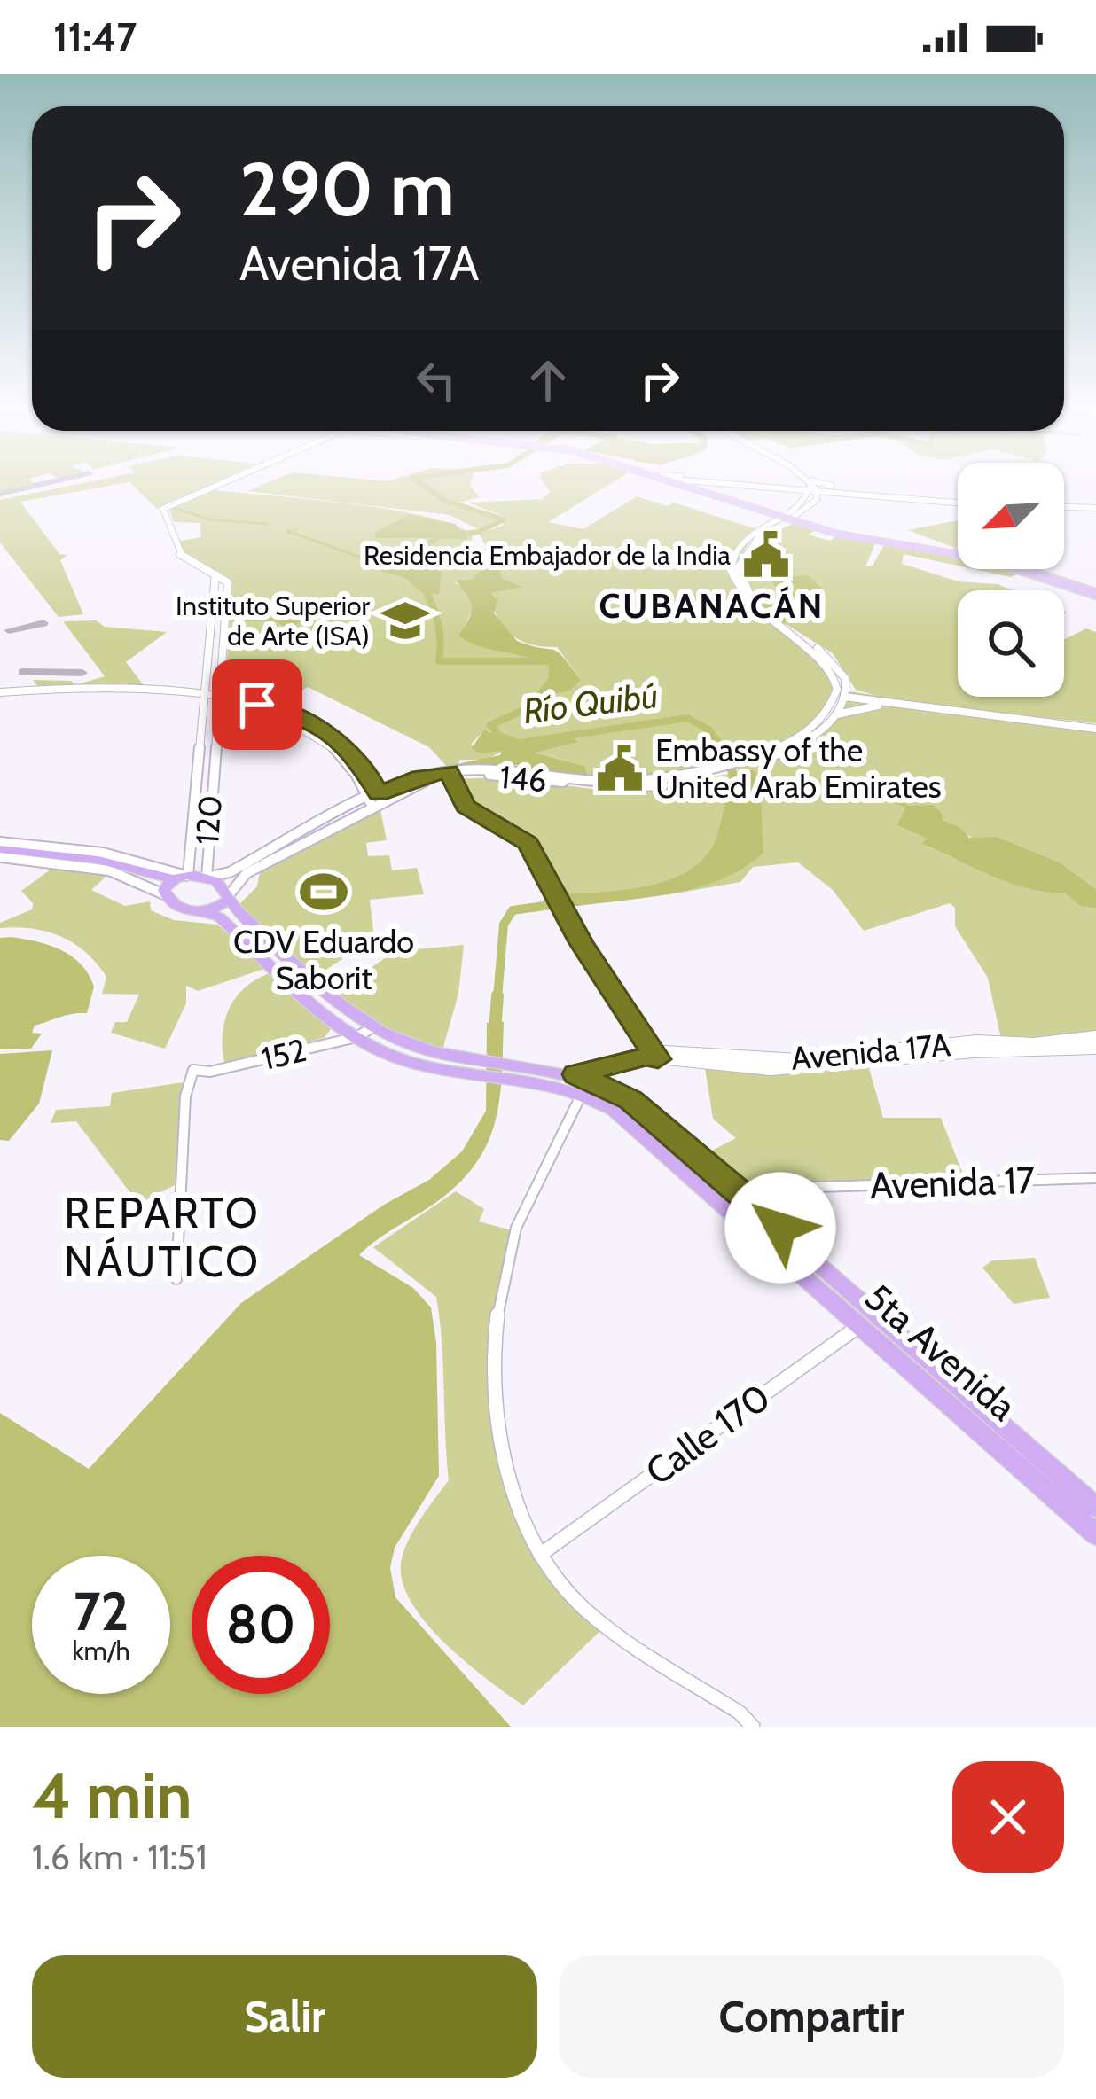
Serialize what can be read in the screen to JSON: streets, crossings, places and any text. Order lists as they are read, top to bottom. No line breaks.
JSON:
{"streets":{"highway":["5ta Avenida"],"main road":["146","120","Avenida 17A"],"street":["152","Avenida 17","Calle 170"]},"crossings":[["146","120"],["146","5ta Avenida"],["120","5ta Avenida"],["Avenida 17A","5ta Avenida"],["152","5ta Avenida"],["Avenida 17","5ta Avenida"],["5ta Avenida","Calle 170"]],"districts":["CUBANACÁN","REPARTO NÁUTICO"],"water":["Río Quibú"],"places":{"public building":["Residencia Embajador de la India","Embassy of the United Arab Emirates"],"school or university":["Instituto Superior de Arte (ISA)"],"sports":["CDV Eduardo Saborit"]},"north":"bottom left","page":{"status":"11:47","turn":["290 m","Avenida 17A"],"speed":"72 km/h","limit":"80","heading":["4 min","1.6 km · 11:51"],"buttons":["Salir","Compartir"]}}
